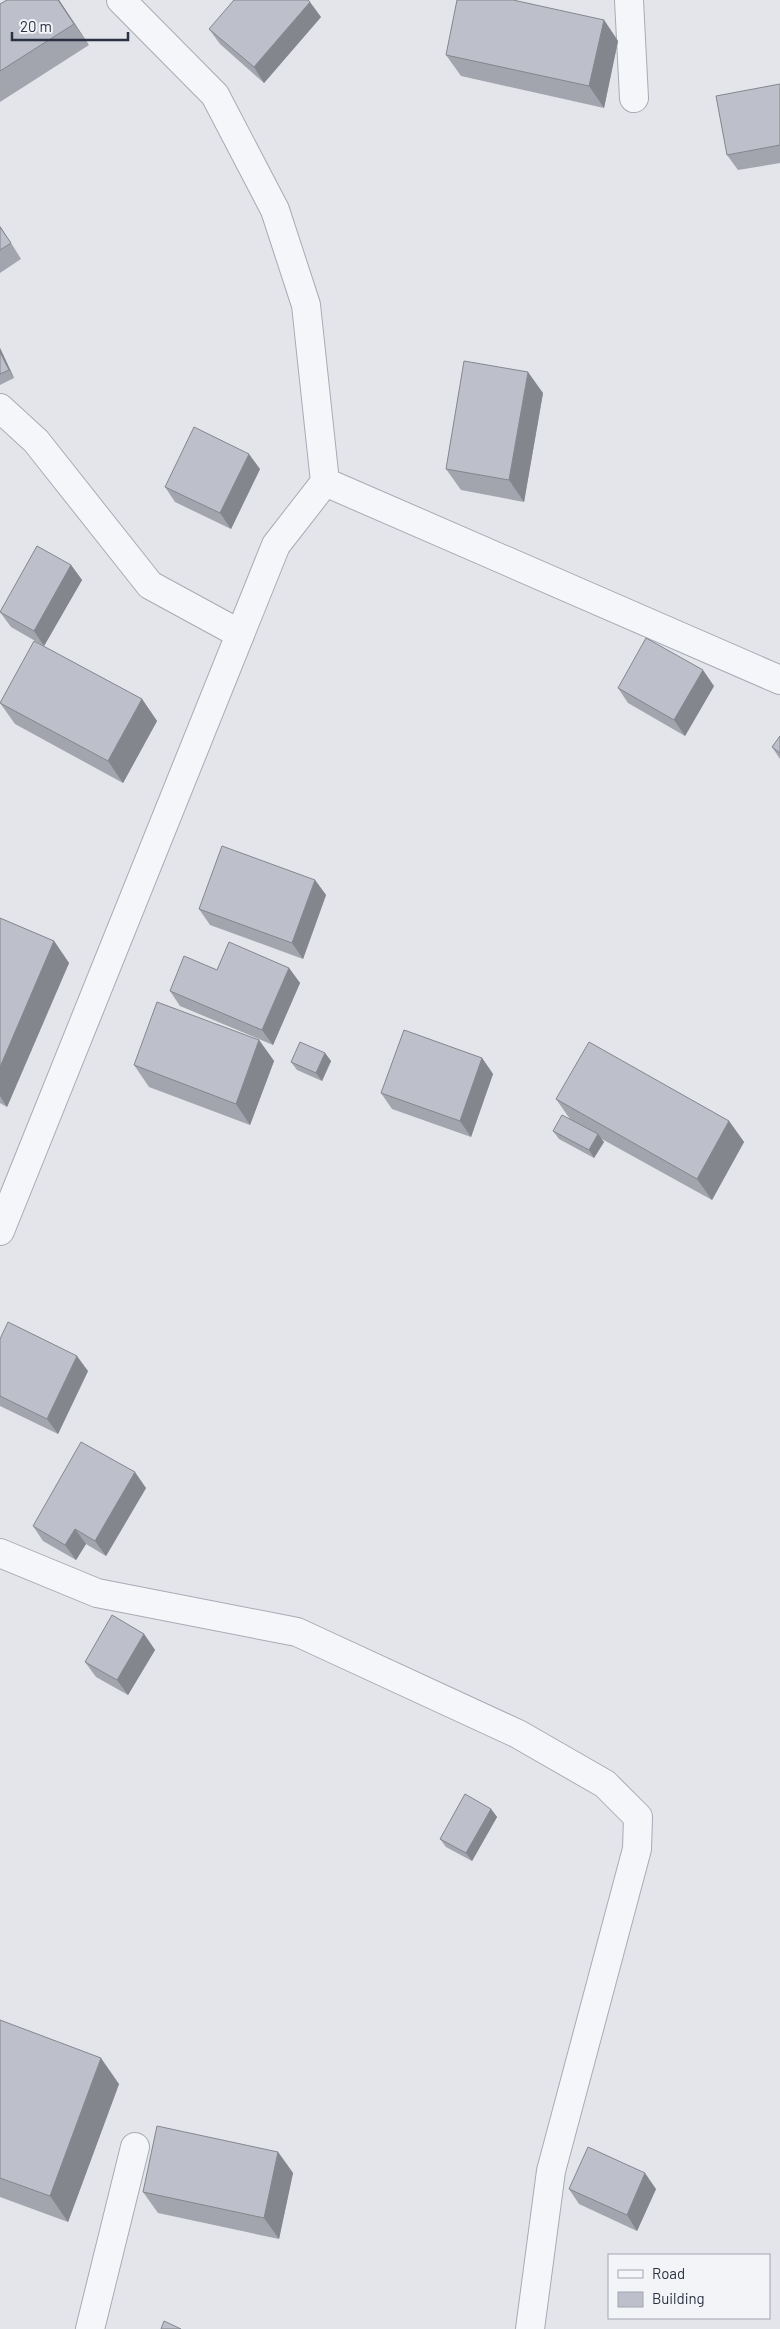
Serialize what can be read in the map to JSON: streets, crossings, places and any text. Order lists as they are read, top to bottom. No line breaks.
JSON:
{"legend":["Road","Building"],"scale_bar":"20 m"}
